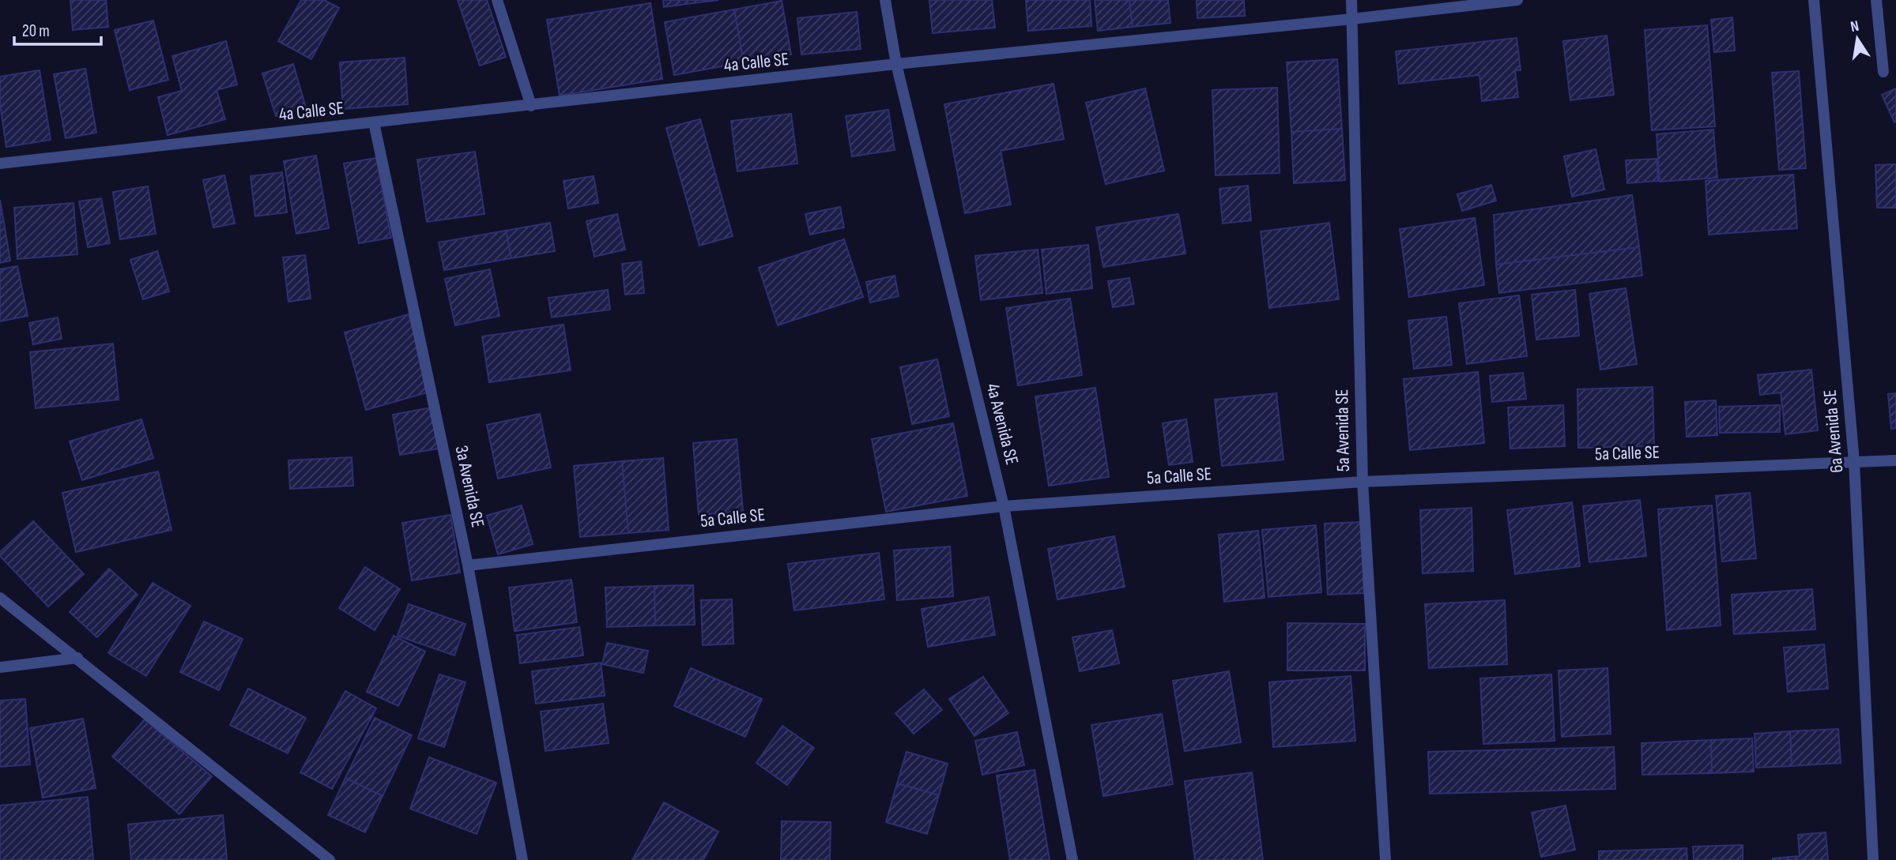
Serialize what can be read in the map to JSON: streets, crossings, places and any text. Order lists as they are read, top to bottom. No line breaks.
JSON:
{"streets":{"street":["4a Calle SE","4a Avenida SE","5a Avenida SE","6a Avenida SE","5a Calle SE","3a Avenida SE"]},"crossings":[["4a Calle SE","4a Avenida SE"],["4a Calle SE","5a Avenida SE"],["4a Calle SE","3a Avenida SE"],["4a Avenida SE","5a Calle SE"],["5a Avenida SE","5a Calle SE"],["6a Avenida SE","5a Calle SE"],["5a Calle SE","3a Avenida SE"]],"scale_bar":"20 m","north":"top"}
